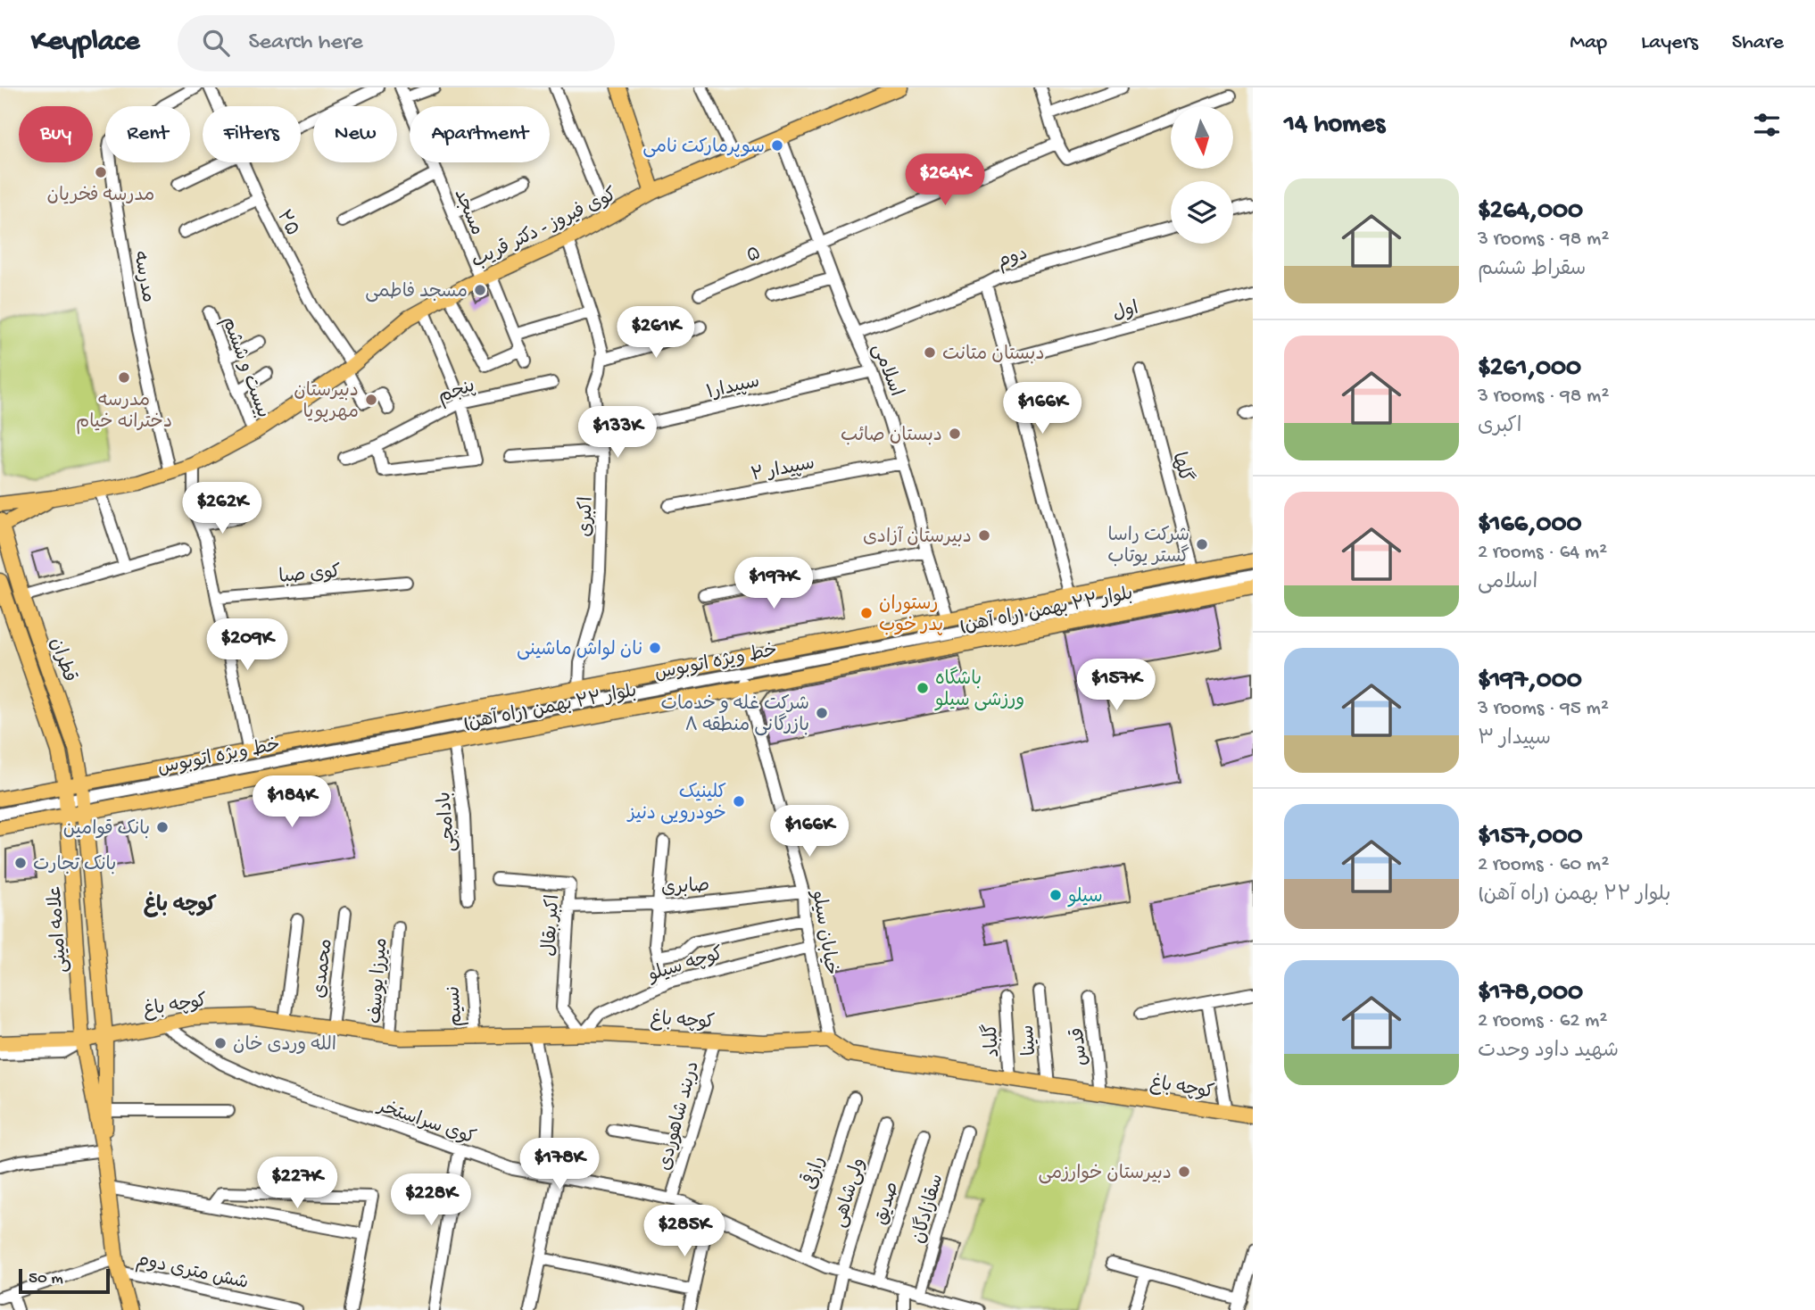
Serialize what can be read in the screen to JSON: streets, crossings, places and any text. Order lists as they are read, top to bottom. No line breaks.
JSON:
{"streets":{"main road":["کوی فیروز - دکتر قریب","بلوار ۲۲ بهمن (راه آهن)","قطران","علامه امینی","کوچه باغ"],"street":["مسجد","۲۵","۵","دوم","مدرسه","اول","بیست و ششم","اسلامی","سپیدار۱","پنجم","گلها","سپیدار ۲","اکبری","کوی صبا","خط ویژه اتوبوس","بادامچی","صابری","اکبر بقال","خیابان سیلو","کوچه سیلو","محمدی","میرزا یوسف","نسیم","گلباد","سینا","قدس","دربند شاهوردی","کوی سراستخر","رازقی","ولی‌شاهی","صدیق","سقازادگان","شش متری دوم"]},"crossings":[["مسجد","کوی فیروز - دکتر قریب"],["۲۵","کوی فیروز - دکتر قریب"],["کوی فیروز - دکتر قریب","مدرسه"],["کوی فیروز - دکتر قریب","بیست و ششم"],["کوی فیروز - دکتر قریب","اسلامی"],["کوی فیروز - دکتر قریب","اکبری"],["۵","اسلامی"],["دوم","اسلامی"],["اسلامی","سپیدار۱"],["اسلامی","سپیدار ۲"],["اسلامی","بلوار ۲۲ بهمن (راه آهن)"],["سپیدار۱","اکبری"],["گلها","بلوار ۲۲ بهمن (راه آهن)"],["اکبری","بلوار ۲۲ بهمن (راه آهن)"],["بلوار ۲۲ بهمن (راه آهن)","قطران"],["بلوار ۲۲ بهمن (راه آهن)","خط ویژه اتوبوس"],["بلوار ۲۲ بهمن (راه آهن)","بادامچی"],["بلوار ۲۲ بهمن (راه آهن)","علامه امینی"],["بلوار ۲۲ بهمن (راه آهن)","خیابان سیلو"],["قطران","خط ویژه اتوبوس"],["قطران","علامه امینی"],["خط ویژه اتوبوس","علامه امینی"],["صابری","اکبر بقال"],["صابری","خیابان سیلو"],["اکبر بقال","کوچه سیلو"],["اکبر بقال","کوچه باغ"],["علامه امینی","کوچه باغ"],["خیابان سیلو","کوچه سیلو"],["خیابان سیلو","کوچه باغ"],["کوچه سیلو","کوچه باغ"],["محمدی","کوچه باغ"],["میرزا یوسف","کوچه باغ"],["کوچه باغ","نسیم"],["کوچه باغ","گلباد"],["کوچه باغ","سینا"],["کوچه باغ","قدس"],["کوچه باغ","دربند شاهوردی"],["کوچه باغ","کوی سراستخر"],["دربند شاهوردی","کوی سراستخر"],["کوی سراستخر","رازقی"],["کوی سراستخر","ولی‌شاهی"],["کوی سراستخر","صدیق"],["کوی سراستخر","سقازادگان"]],"districts":["کوچه باغ"],"places":["سوپرمارکت نامی","مدرسه فخریان","مسجد فاطمی","دبستان متانت","مدرسه دخترانه خیام","دبیرستان مهرپویا","دبستان صائب","دبیرستان آزادی","شرکت راسا گستر یوتاب","رستوران پدر خوب","نان لواش ماشینی","باشگاه ورزشی سیلو","شرکت غله و خدمات بازرگانی منطقه ۸","کلینیک خودرویی دنیز","بانک قوامین","بانک تجارت","سیلو","الله وردی خان","دبیرستان خوارزمی"],"scale_bar":"50 m","north":"bottom","page":{"header":"Keyplace","search":"Search here","nav":["Map","Layers","Share"],"heading":"14 homes","chip":["Buy","Rent","Filters","New","Apartment"],"price":["$264K","$261K","$166K","$133K","$262K","$197K","$209K","$157K","$184K","$166K","$178K","$227K","$228K","$285K"],"list":[{"name":"$264,000","note":"3 rooms · 98 m² · سقراط ششم"},{"name":"$261,000","note":"3 rooms · 98 m² · اکبری"},{"name":"$166,000","note":"2 rooms · 64 m² · اسلامی"},{"name":"$197,000","note":"3 rooms · 95 m² · سپیدار ۳"},{"name":"$157,000","note":"2 rooms · 60 m² · بلوار ۲۲ بهمن (راه آهن)"},{"name":"$178,000","note":"2 rooms · 62 m² · شهید داود وحدت"}],"scale":"50 m"}}
